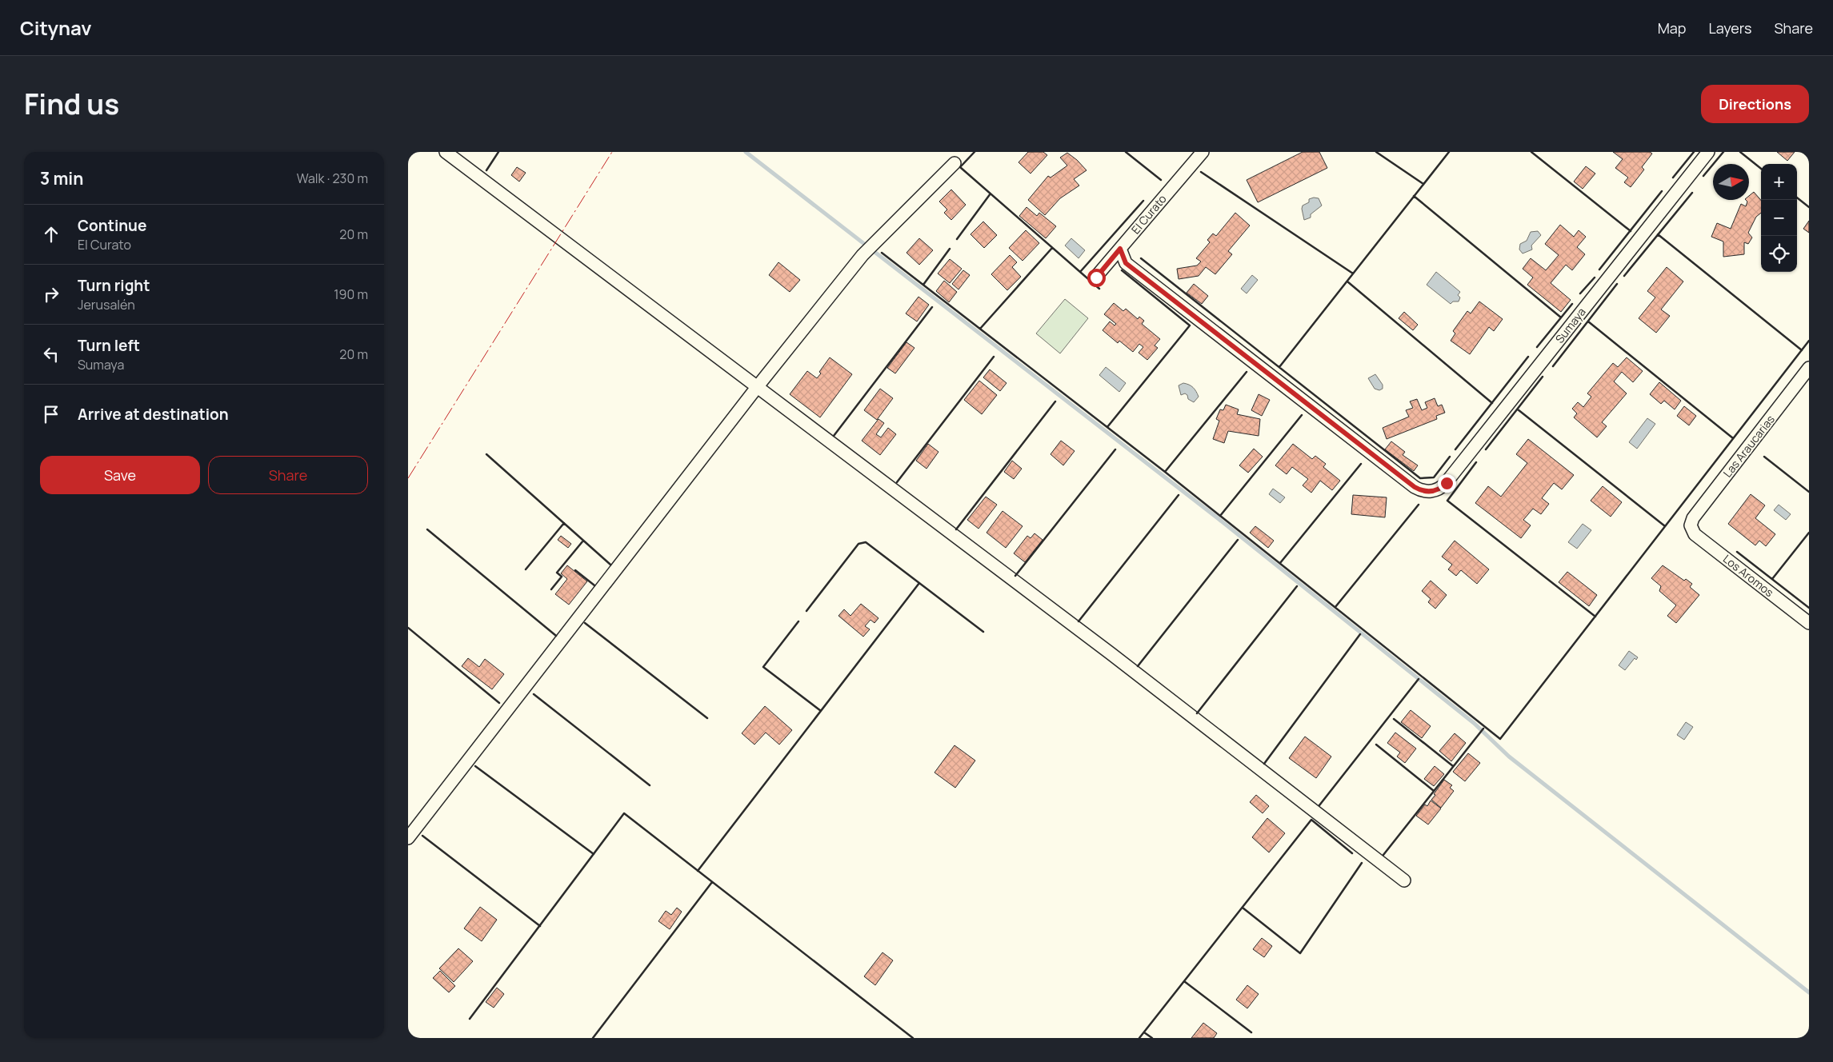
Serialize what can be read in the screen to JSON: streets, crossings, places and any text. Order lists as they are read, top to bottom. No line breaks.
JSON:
{"streets":{"street":["El Curato","Sumaya","Las Araucarias","Los Aromos"]},"crossings":[["El Curato","Sumaya"],["Las Araucarias","Los Aromos"]],"north":"right","page":{"header":"Citynav","nav":["Map","Layers","Share"],"title":"Find us","buttons":["Directions",["Save","Share"]],"heading":["3 min","Walk · 230 m"],"map_buttons":["+","−"],"list":[["Continue","El Curato","20 m"],["Turn right","Jerusalén","190 m"],["Turn left","Sumaya","20 m"],"Arrive at destination"]}}
